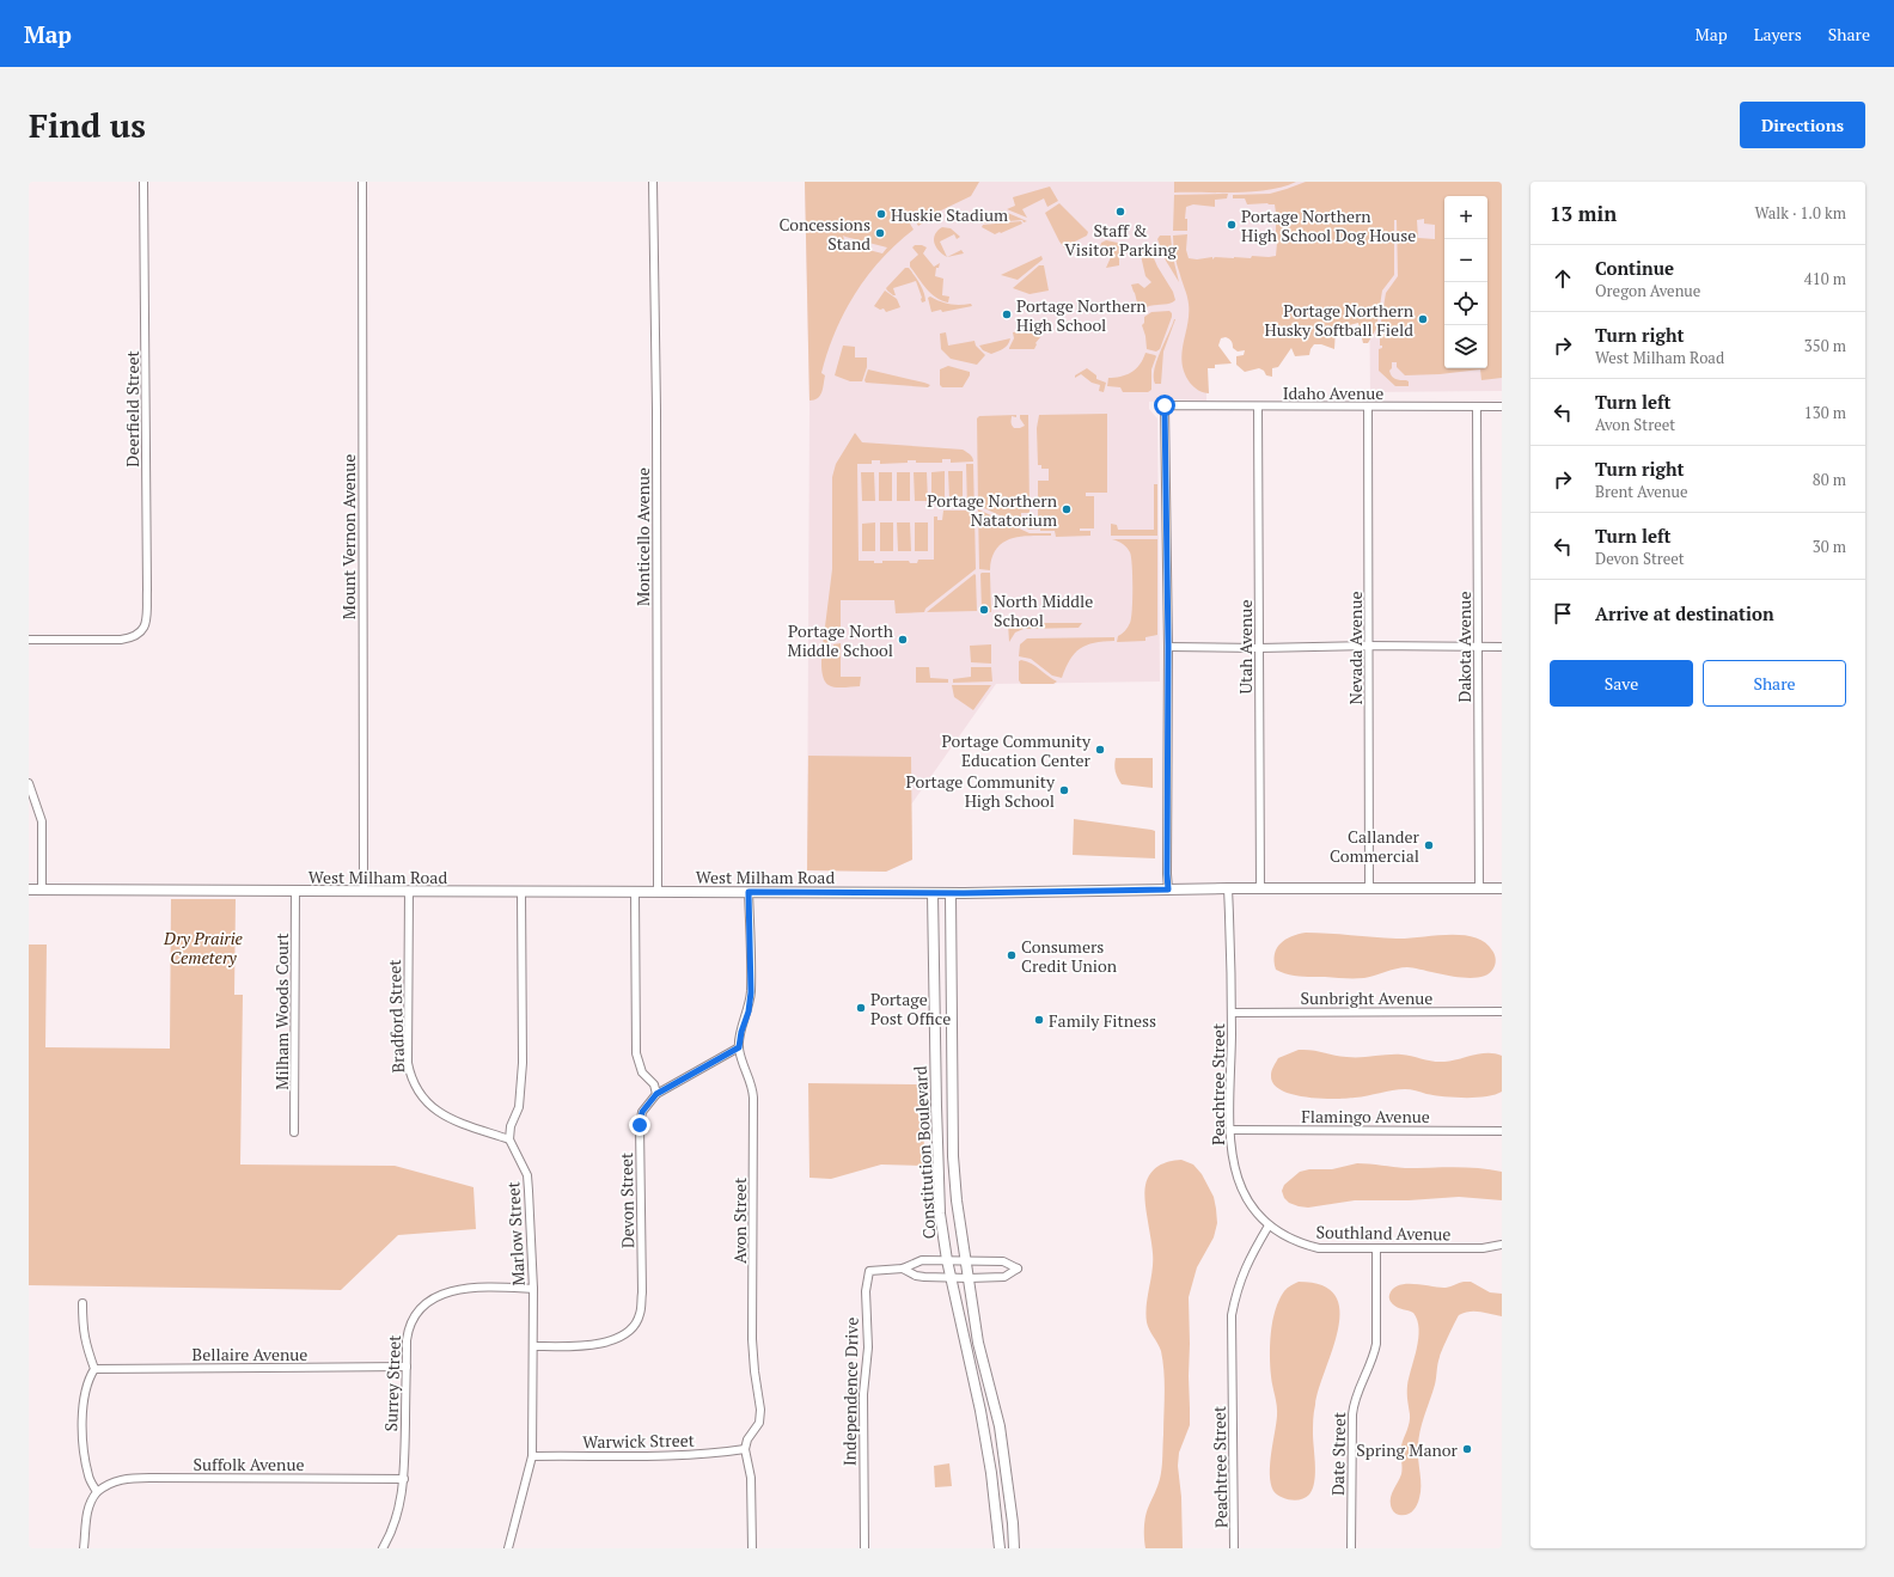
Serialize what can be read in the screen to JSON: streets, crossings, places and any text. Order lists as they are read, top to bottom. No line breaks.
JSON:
{"streets":{"street":["Idaho Avenue","Deerfield Street","Mount Vernon Avenue","Monticello Avenue","Utah Avenue","Dakota Avenue","Nevada Avenue","West Milham Road","Sunbright Avenue","Milham Woods Court","Bradford Street","Peachtree Street","Flamingo Avenue","Constitution Boulevard","Devon Street","Avon Street","Southland Avenue","Marlow Street","Bellaire Avenue","Surrey Street","Independence Drive","Warwick Street","Date Street","Suffolk Avenue"]},"crossings":[["Idaho Avenue","Utah Avenue"],["Idaho Avenue","Dakota Avenue"],["Idaho Avenue","Nevada Avenue"],["Mount Vernon Avenue","West Milham Road"],["Monticello Avenue","West Milham Road"],["Utah Avenue","West Milham Road"],["Dakota Avenue","West Milham Road"],["Nevada Avenue","West Milham Road"],["West Milham Road","Milham Woods Court"],["West Milham Road","Bradford Street"],["West Milham Road","Peachtree Street"],["West Milham Road","Constitution Boulevard"],["Sunbright Avenue","Peachtree Street"],["Bradford Street","Marlow Street"],["Peachtree Street","Flamingo Avenue"],["Peachtree Street","Southland Avenue"],["Constitution Boulevard","Independence Drive"],["Devon Street","Marlow Street"],["Avon Street","Warwick Street"],["Southland Avenue","Date Street"],["Marlow Street","Surrey Street"],["Marlow Street","Warwick Street"],["Bellaire Avenue","Surrey Street"],["Surrey Street","Suffolk Avenue"]],"parks":["Dry Prairie Cemetery"],"places":["Staff & Visitor Parking","Huskie Stadium","Portage Northern High School Dog House","Concessions Stand","Portage Northern High School","Portage Northern Husky Softball Field","Portage Northern Natatorium","North Middle School","Portage North Middle School","Portage Community Education Center","Portage Community High School","Callander Commercial","Consumers Credit Union","Portage Post Office","Family Fitness","Spring Manor"],"page":{"header":"Map","nav":["Map","Layers","Share"],"buttons":["Directions",["Save","Share"]],"title":"Find us","heading":["13 min","Walk · 1.0 km"],"map_buttons":["+","−"],"list":[["Continue","Oregon Avenue","410 m"],["Turn right","West Milham Road","350 m"],["Turn left","Avon Street","130 m"],["Turn right","Brent Avenue","80 m"],["Turn left","Devon Street","30 m"],"Arrive at destination"]}}
